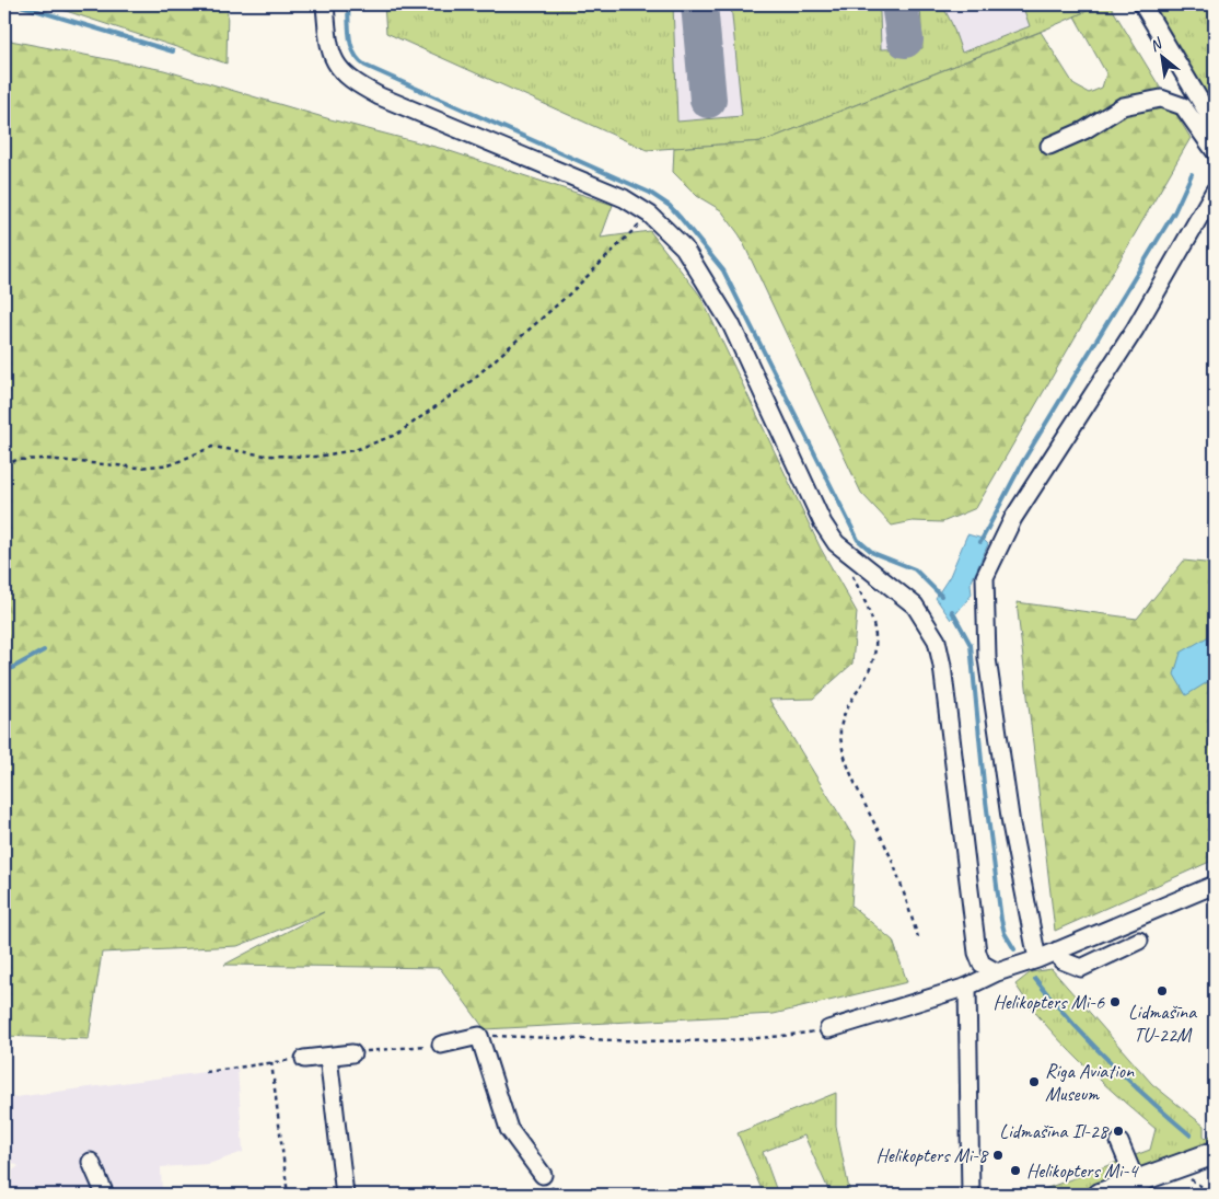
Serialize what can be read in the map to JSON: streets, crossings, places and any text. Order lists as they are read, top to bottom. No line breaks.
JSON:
{"places":["Lidmašīna TU-22M","Helikopters Mi-6","Riga Aviation Museum","Lidmašīna Il-28","Helikopters Mi-8","Helikopters Mi-4"],"north":"top left"}
